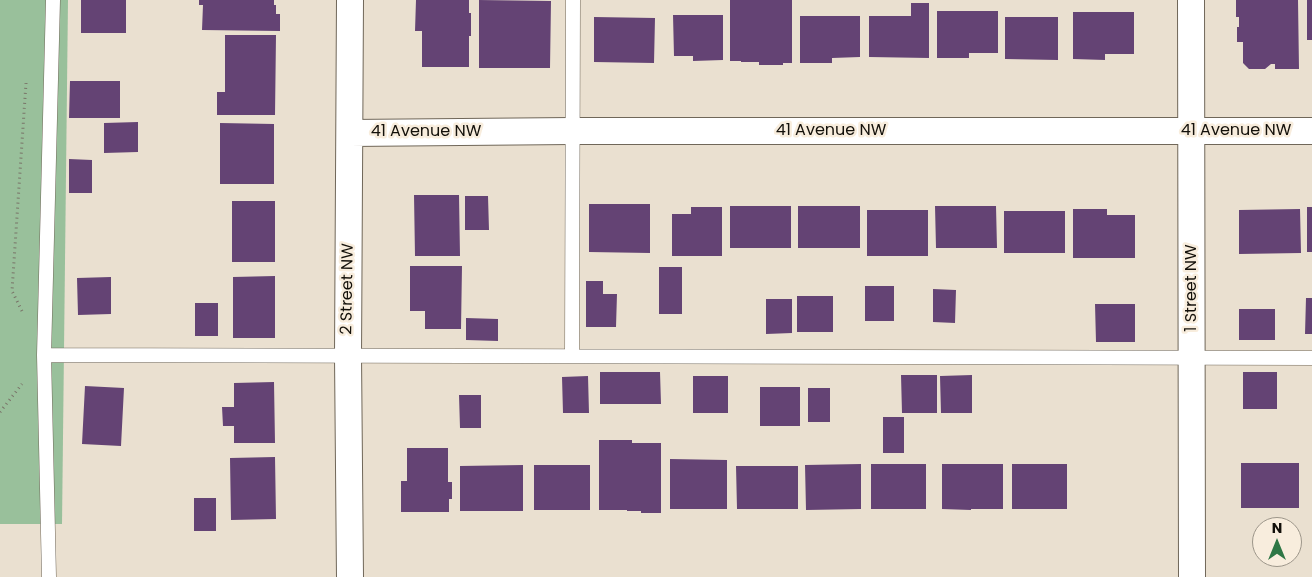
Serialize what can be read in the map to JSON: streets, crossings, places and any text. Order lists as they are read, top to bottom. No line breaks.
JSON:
{"streets":{"street":["41 Avenue NW","1 Street NW","2 Street NW"]},"crossings":[["41 Avenue NW","1 Street NW"],["41 Avenue NW","2 Street NW"]],"north":"top"}
